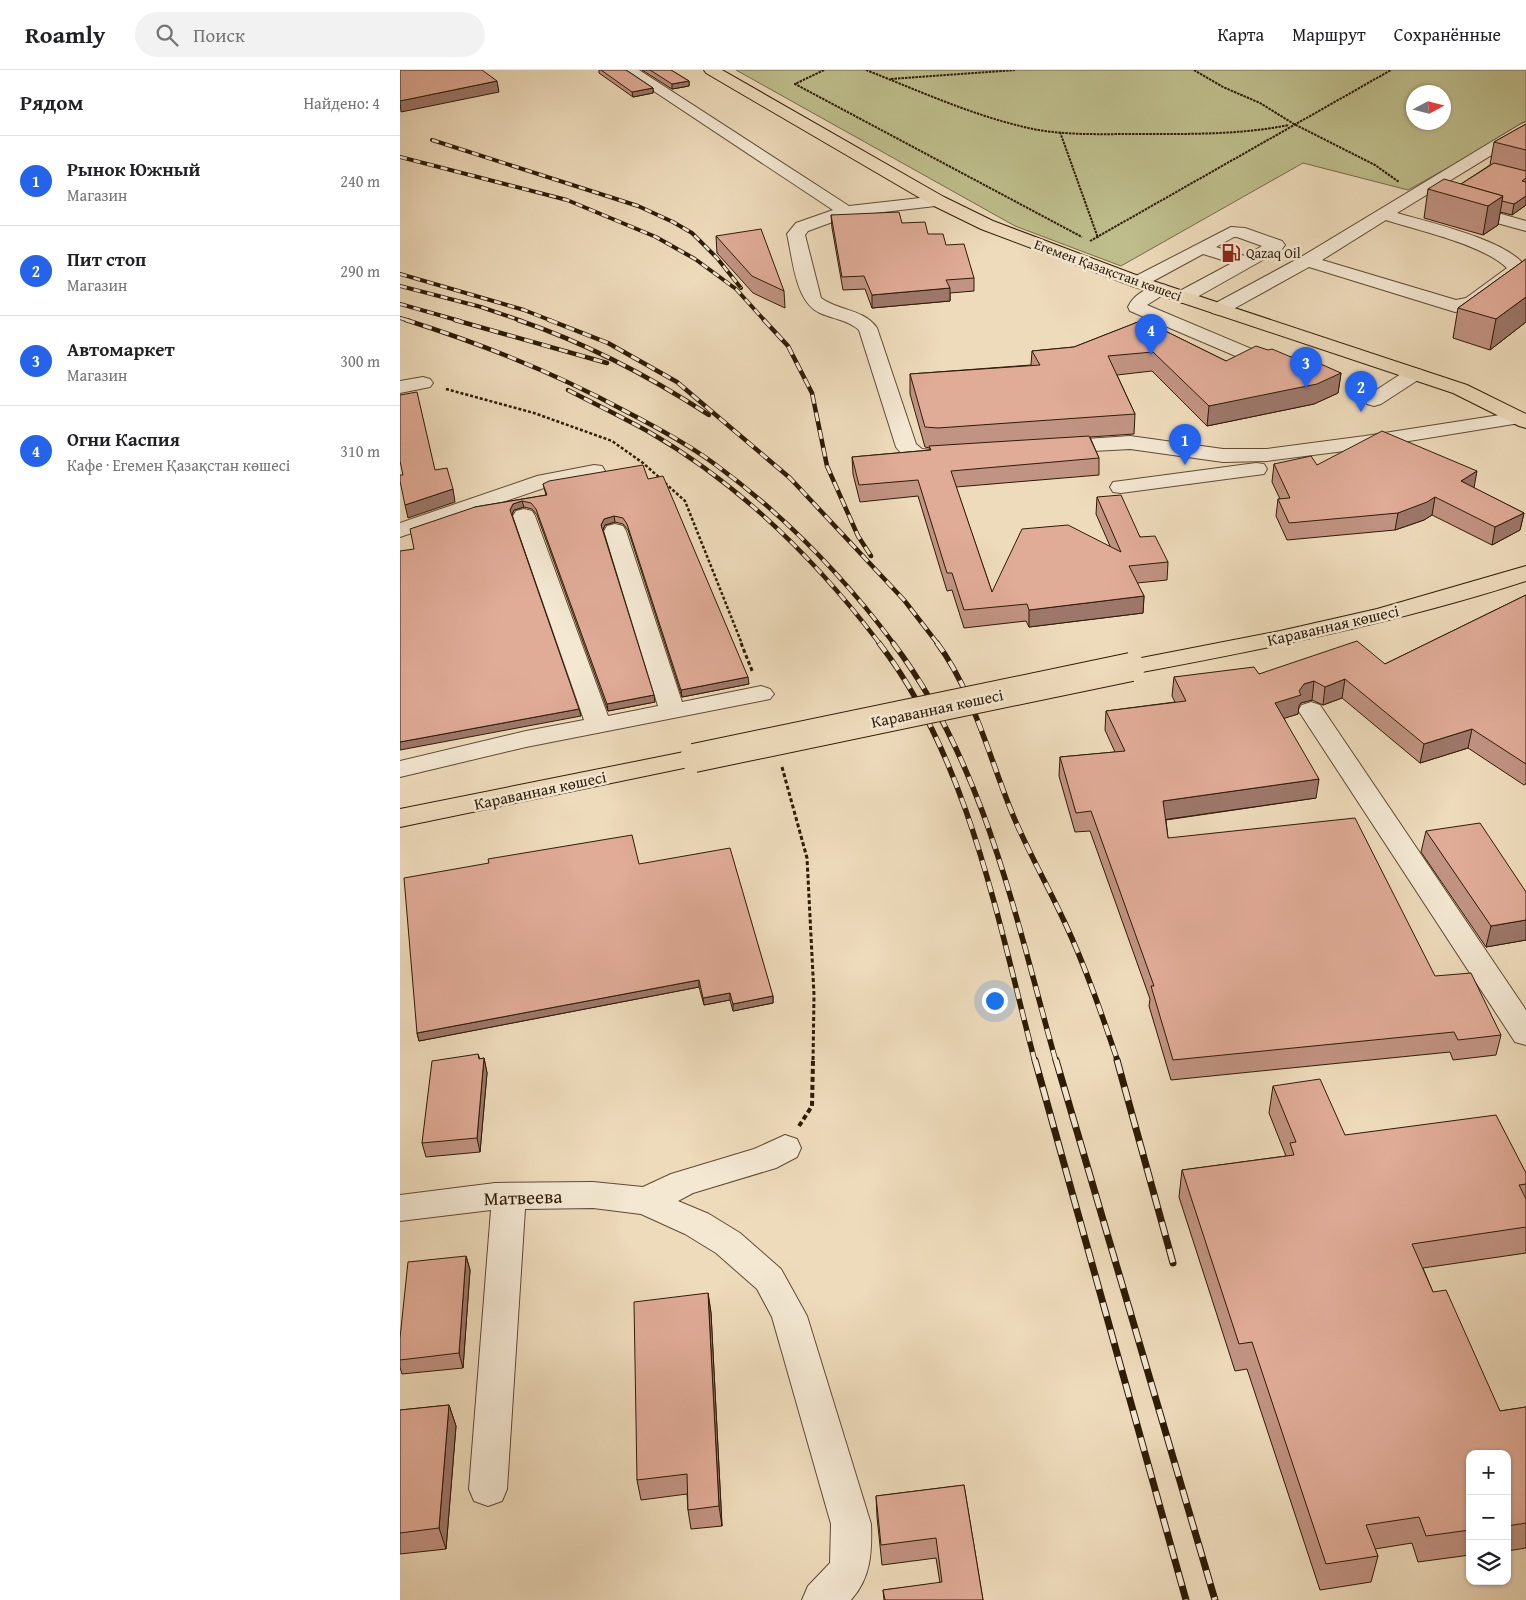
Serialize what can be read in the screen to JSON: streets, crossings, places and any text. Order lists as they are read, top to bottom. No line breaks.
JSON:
{"streets":{"main road":["Егемен Қазақстан көшесі","Караванная көшесі"],"street":["Матвеева"]},"places":{"fuel station":["Qazaq Oil"]},"north":"right","page":{"header":"Roamly","search":"Поиск","nav":["Карта","Маршрут","Сохранённые"],"heading":["Рядом","Найдено: 4"],"list":[{"mark":"1","name":"Рынок Южный","note":"Магазин","value":"240 m"},{"mark":"2","name":"Пит стоп","note":"Магазин","value":"290 m"},{"mark":"3","name":"Автомаркет","note":"Магазин","value":"300 m"},{"mark":"4","name":"Огни Каспия","note":"Кафе · Егемен Қазақстан көшесі","value":"310 m"}],"pins":["4","3","2","1"],"map_buttons":["+","−"]}}
